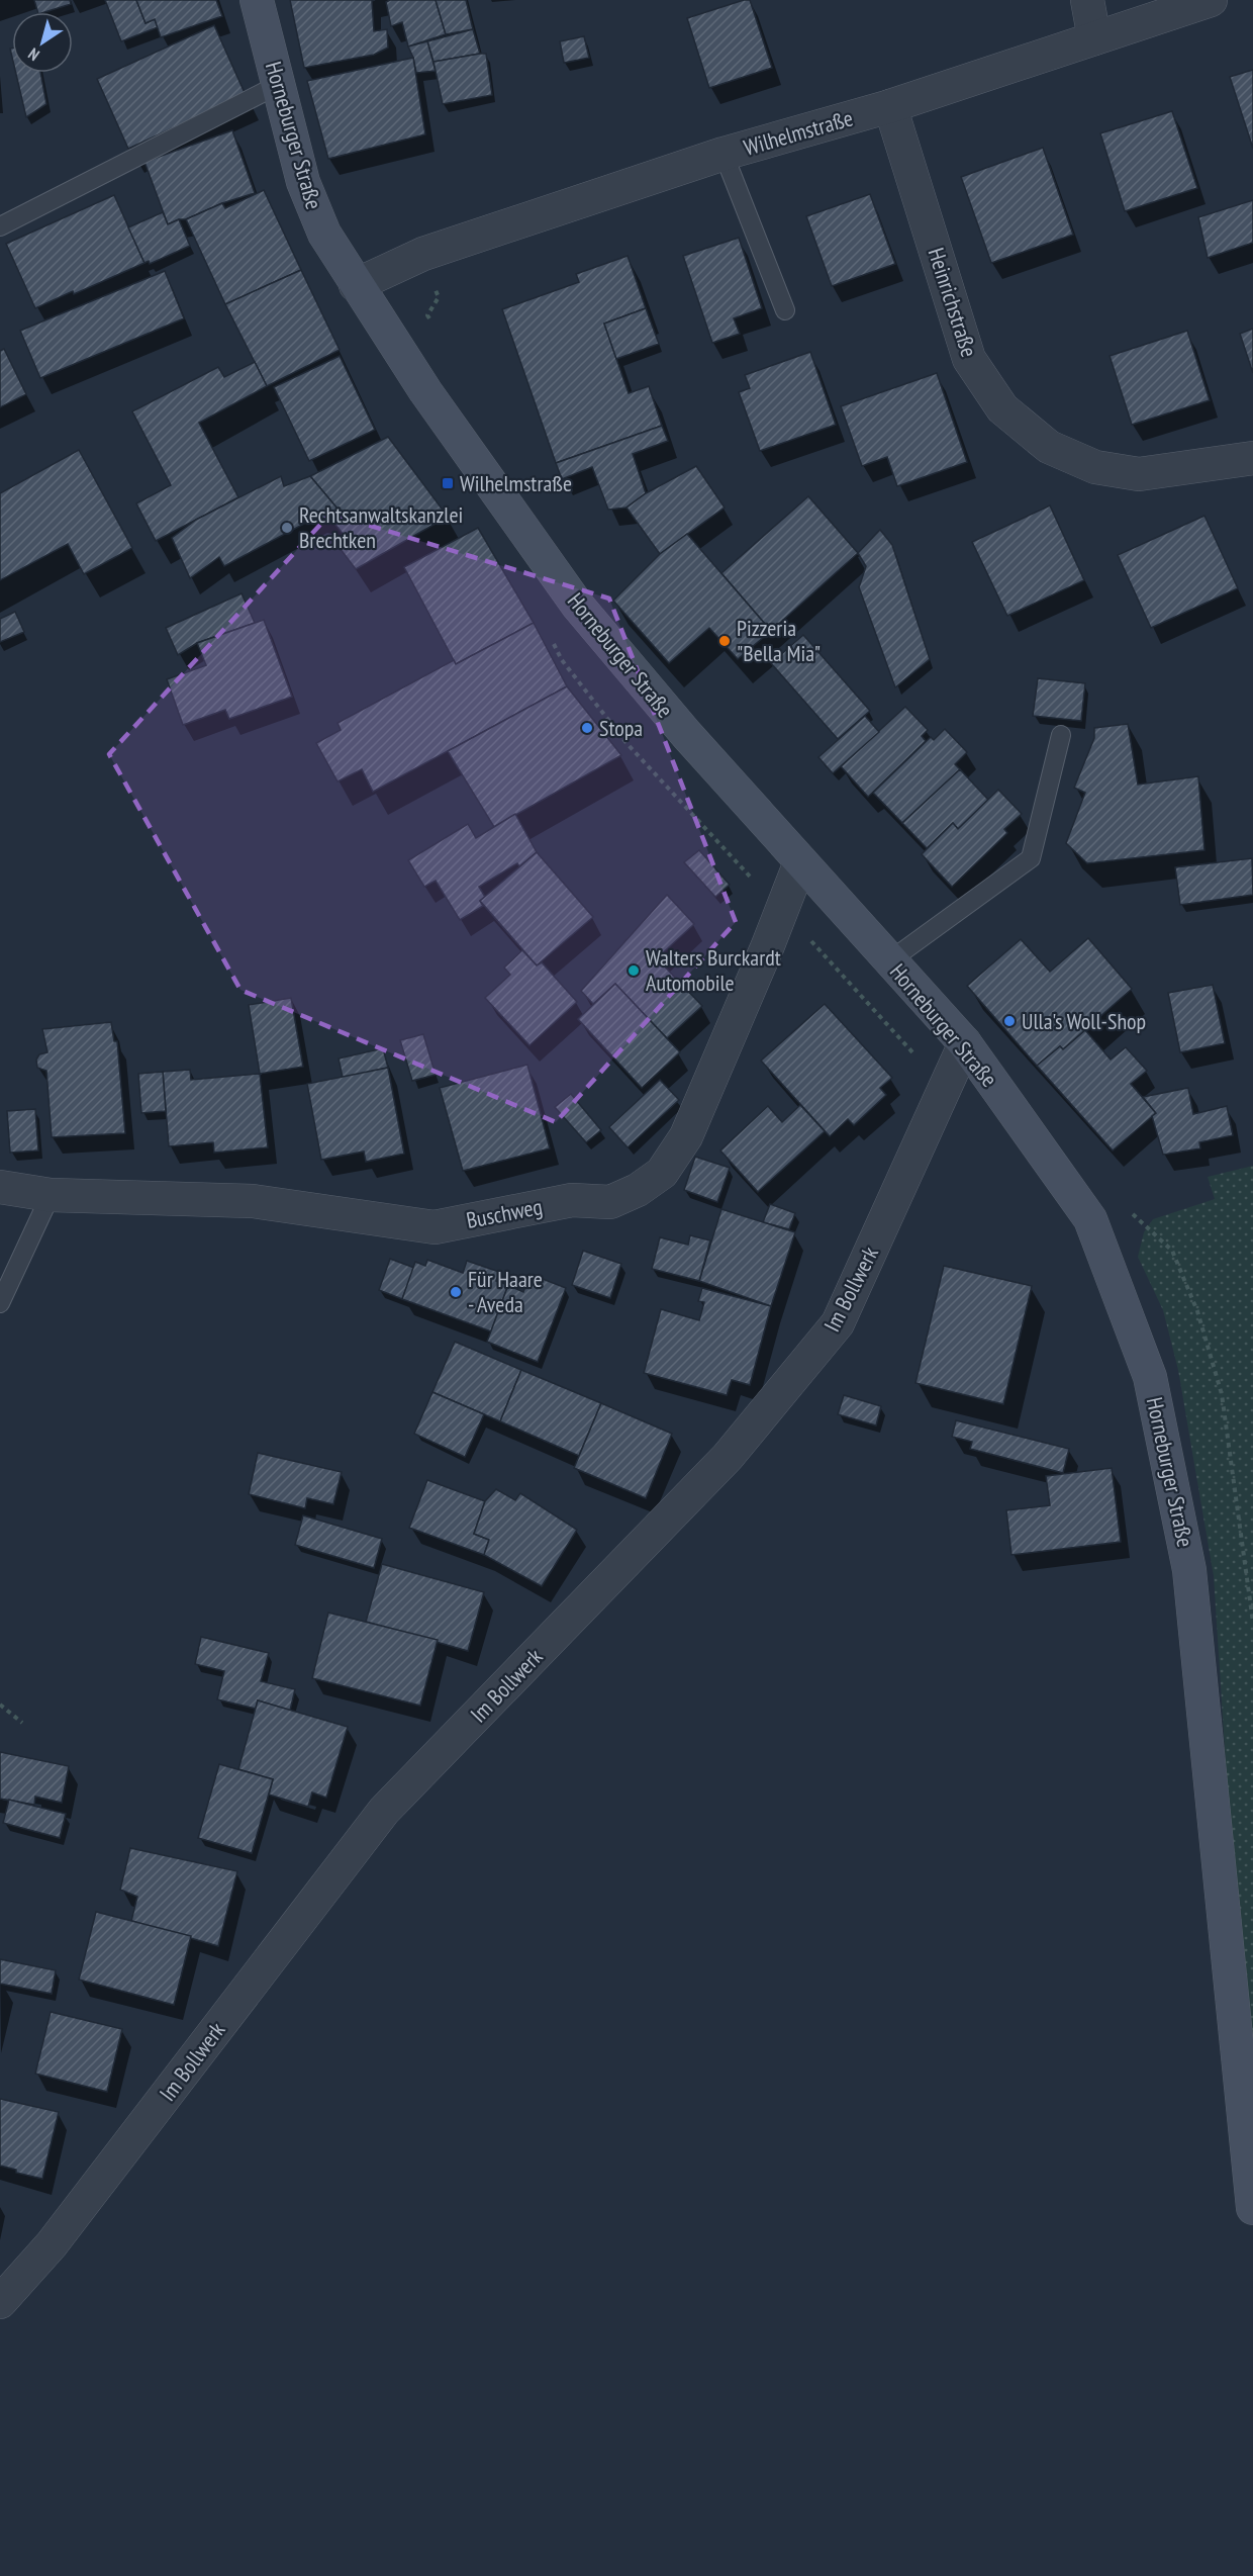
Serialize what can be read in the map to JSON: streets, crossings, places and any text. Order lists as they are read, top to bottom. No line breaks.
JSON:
{"streets":{"street":["Wilhelmstraße","Horneburger Straße","Heinrichstraße","Buschweg","Im Bollwerk"]},"crossings":[["Wilhelmstraße","Horneburger Straße"],["Wilhelmstraße","Heinrichstraße"],["Horneburger Straße","Buschweg"],["Horneburger Straße","Im Bollwerk"]],"places":{"transit":["Wilhelmstraße"],"other":["Rechtsanwaltskanzlei Brechtken","Pizzeria \"Bella Mia\"","Stopa","Walters Burckardt Automobile","Ulla's Woll-Shop","Für Haare - Aveda"]},"north":"bottom left"}
